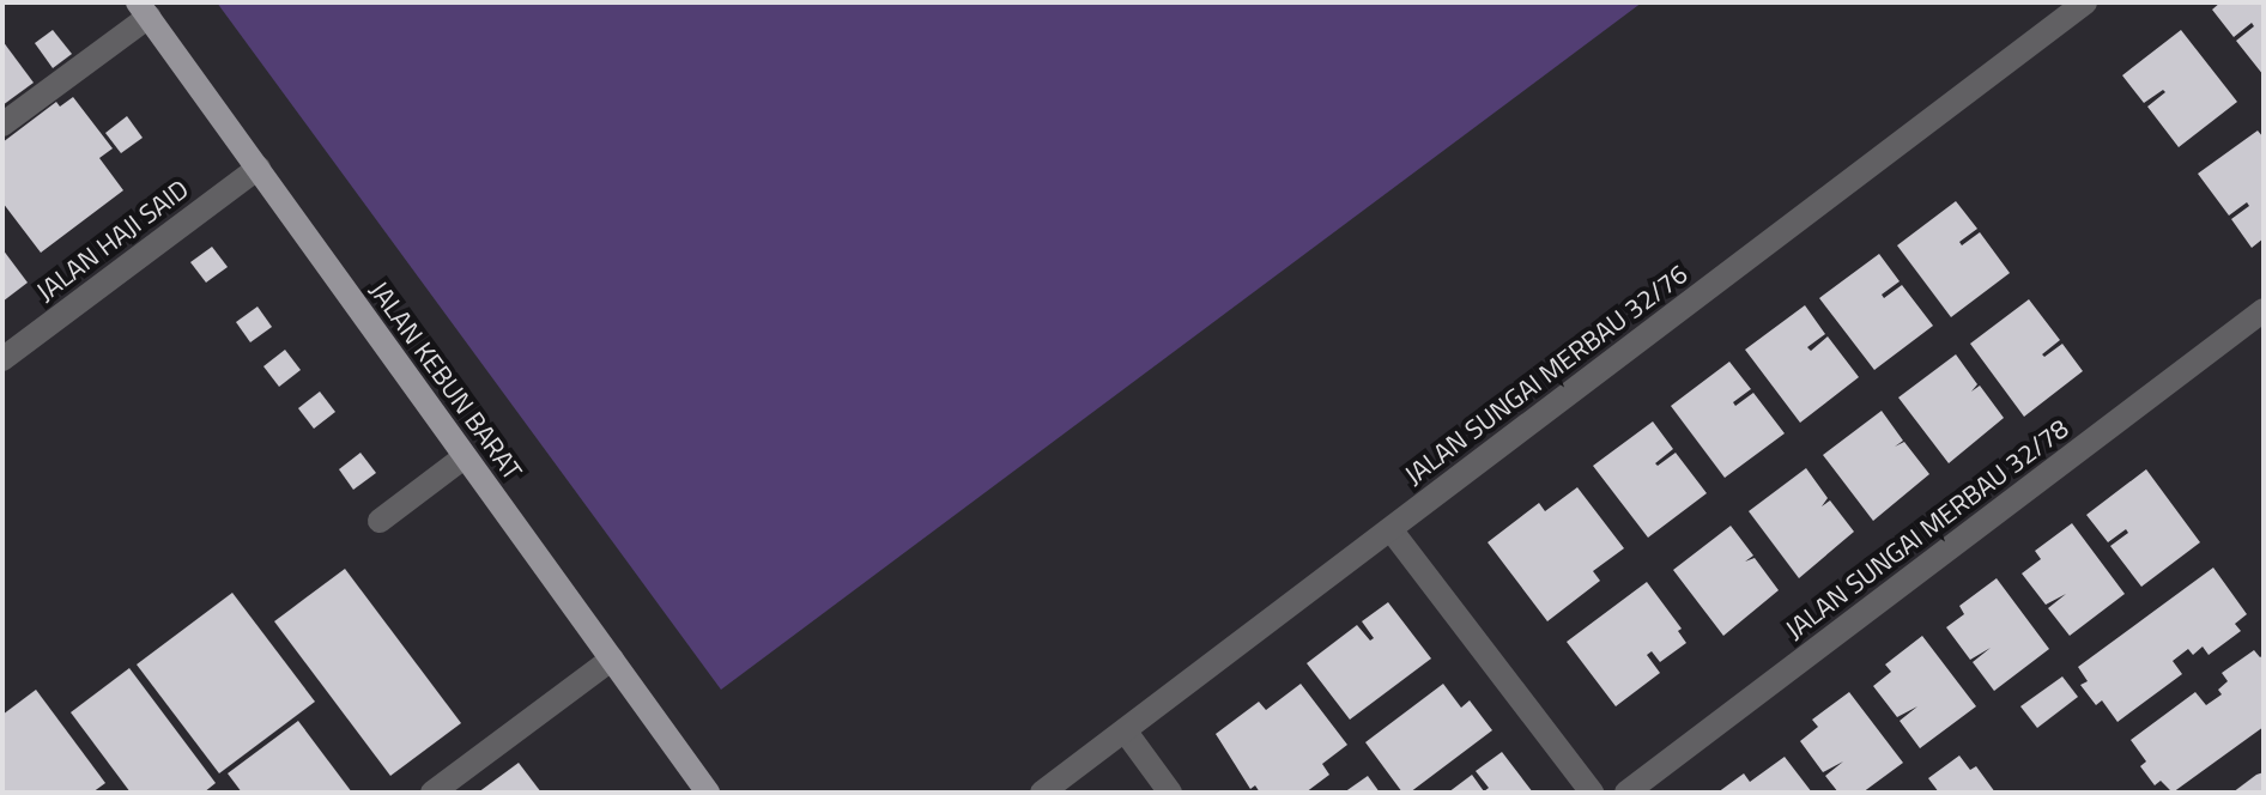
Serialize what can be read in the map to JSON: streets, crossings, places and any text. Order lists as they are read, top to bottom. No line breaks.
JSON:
{"streets":{"main road":["JALAN KEBUN BARAT"],"street":["JALAN HAJI SAID","JALAN SUNGAI MERBAU 32/76","JALAN SUNGAI MERBAU 32/78"]},"crossings":[["JALAN HAJI SAID","JALAN KEBUN BARAT"]]}
